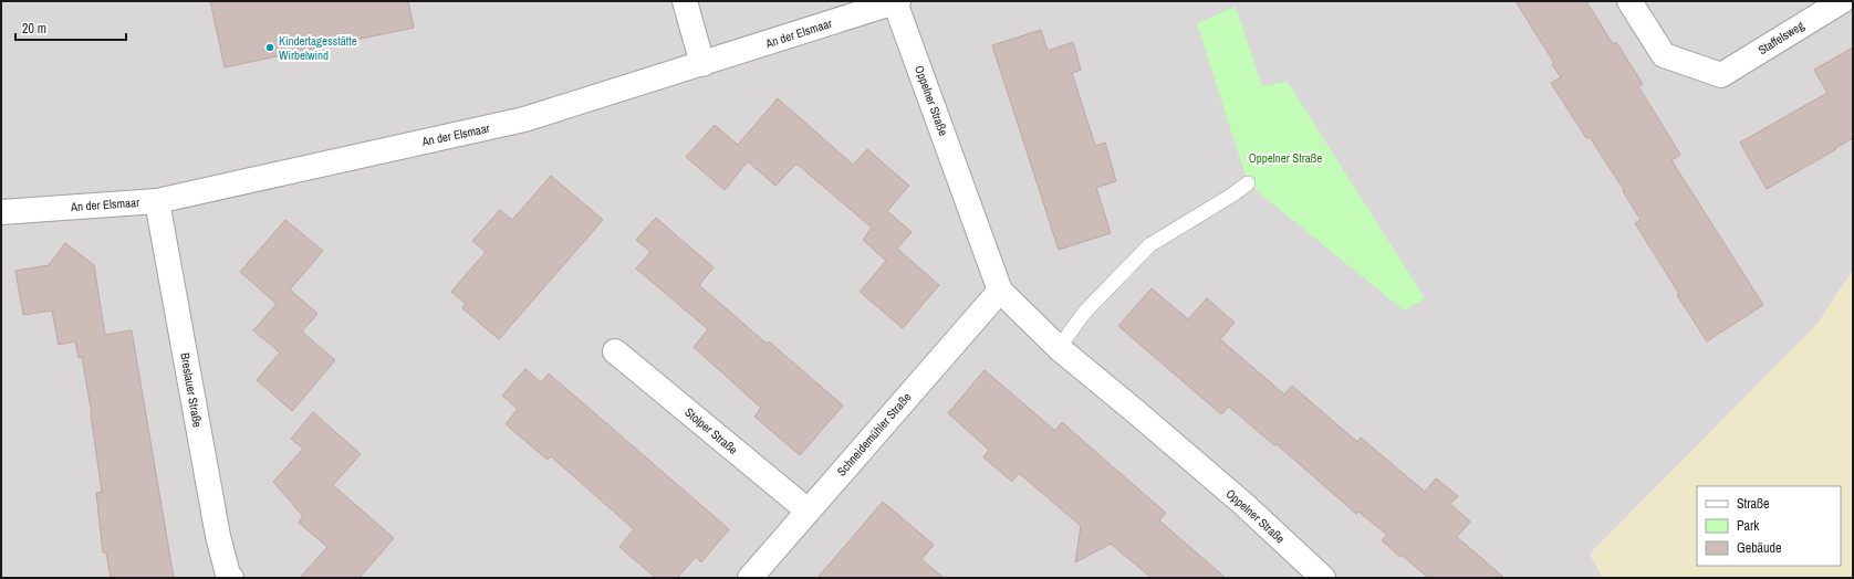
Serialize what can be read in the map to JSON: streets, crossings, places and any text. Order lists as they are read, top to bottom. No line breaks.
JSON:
{"streets":{"street":["An der Elsmaar","Staffelsweg","Oppelner Straße","Breslauer Straße","Stolper Straße","Schneidemühler Straße"]},"crossings":[["An der Elsmaar","Oppelner Straße"],["An der Elsmaar","Breslauer Straße"],["Oppelner Straße","Schneidemühler Straße"],["Stolper Straße","Schneidemühler Straße"]],"parks":["Oppelner Straße"],"places":["Kindertagesstätte Wirbelwind"],"legend":["Straße","Park","Gebäude"],"scale_bar":"20 m"}
